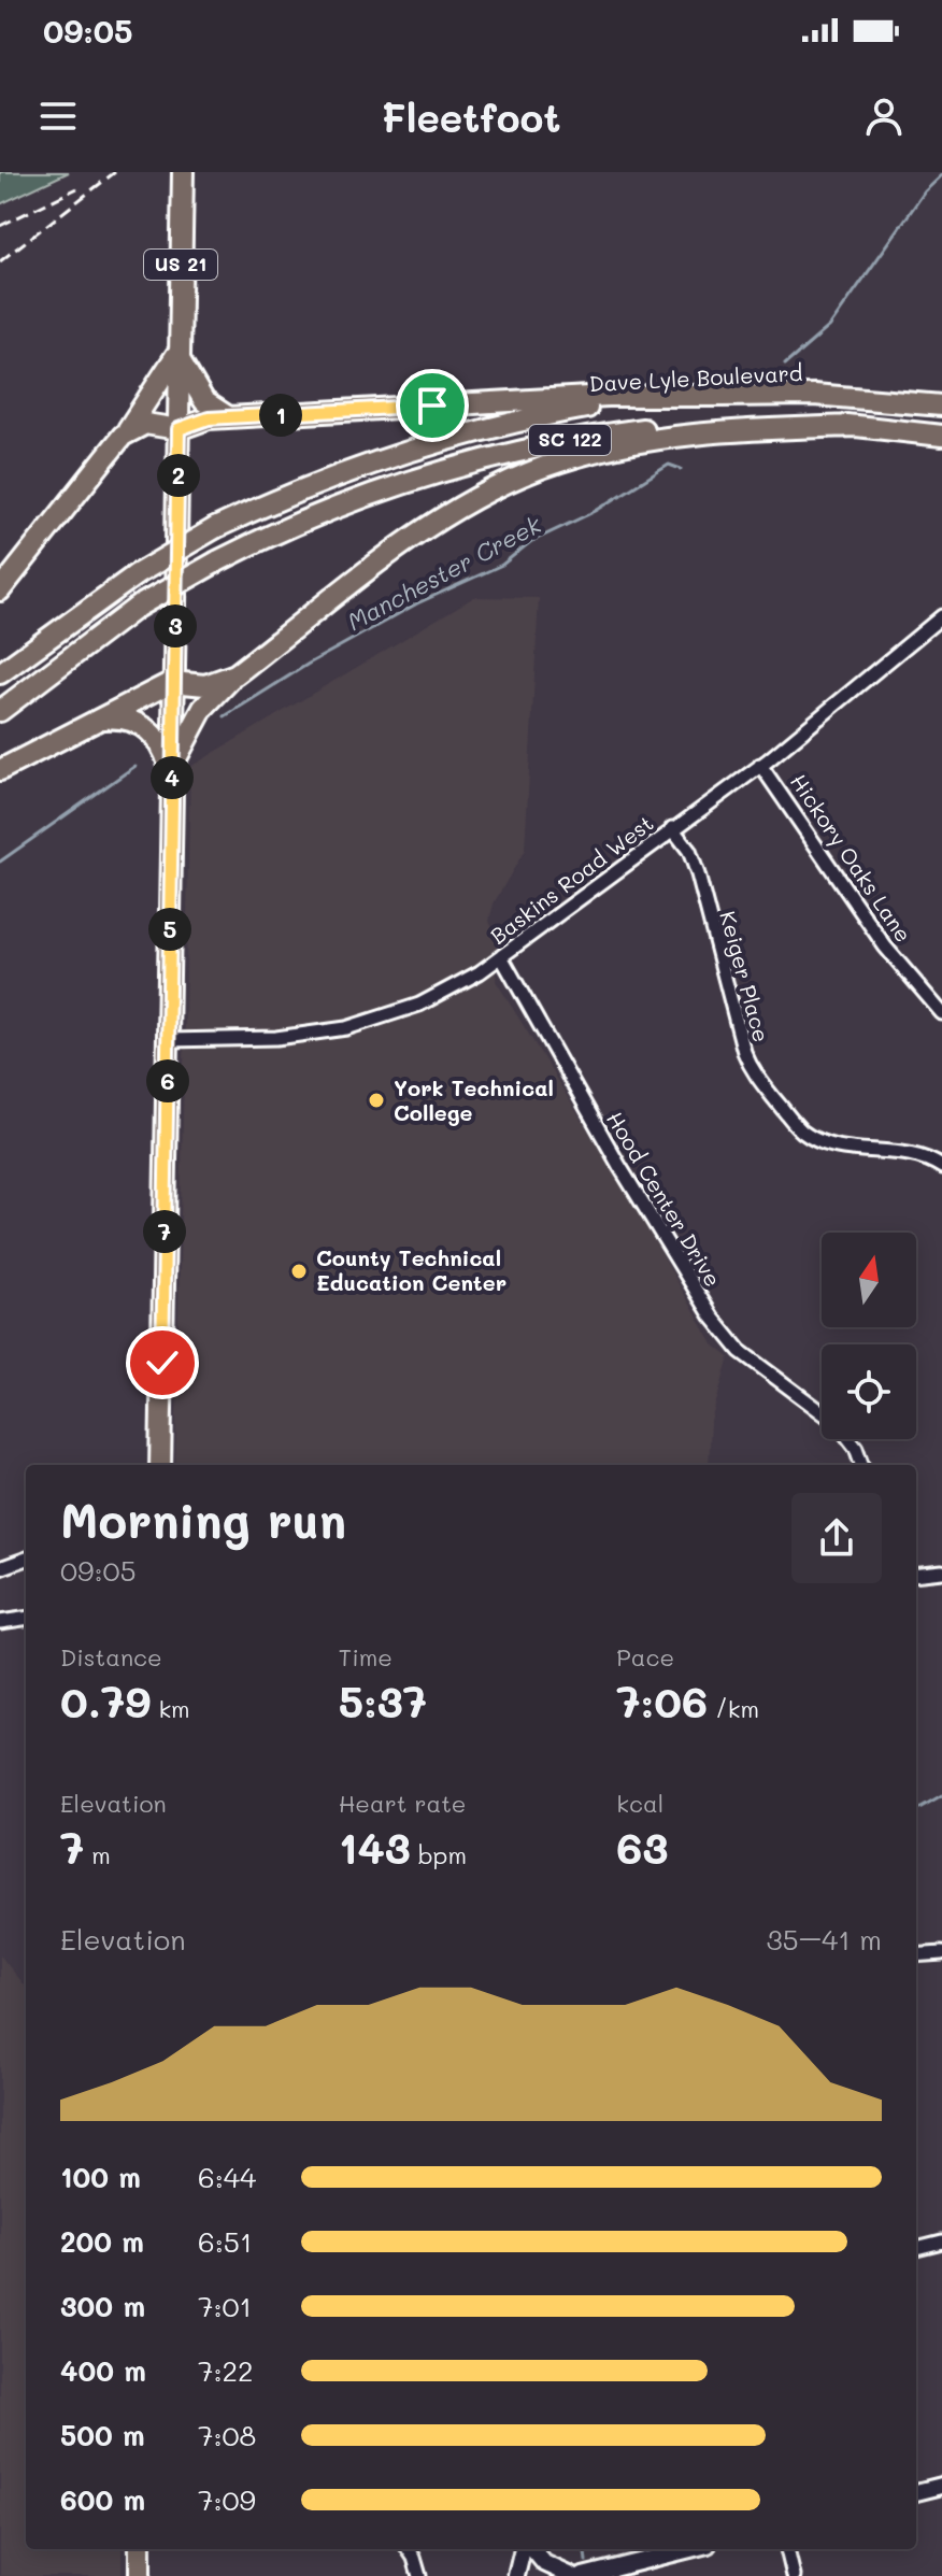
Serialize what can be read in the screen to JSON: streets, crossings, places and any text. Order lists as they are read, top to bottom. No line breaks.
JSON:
{"streets":{"main road":["US 21","Dave Lyle Boulevard","SC 122"],"street":["Hickory Oaks Lane","Baskins Road West","Keiger Place","Hood Center Drive"]},"crossings":[["US 21","Baskins Road West"],["Hickory Oaks Lane","Baskins Road West"],["Baskins Road West","Keiger Place"],["Baskins Road West","Hood Center Drive"]],"water":["Manchester Creek"],"places":["York Technical College","County Technical Education Center"],"north":"top","page":{"status":"09:05","header":"Fleetfoot","pins":["1","2","3","4","5","6","7"],"heading":["Morning run","09:05"],"stats":[["Distance","0.79 km"],["Time","5:37"],["Pace","7:06 /km"],["Elevation","7 m"],["Heart rate","143 bpm"],["kcal","63"]],"chart":["Elevation","35–41 m"],"list":[{"name":"100 m","note":"6:44"},{"name":"200 m","note":"6:51"},{"name":"300 m","note":"7:01"},{"name":"400 m","note":"7:22"},{"name":"500 m","note":"7:08"},{"name":"600 m","note":"7:09"}]}}
